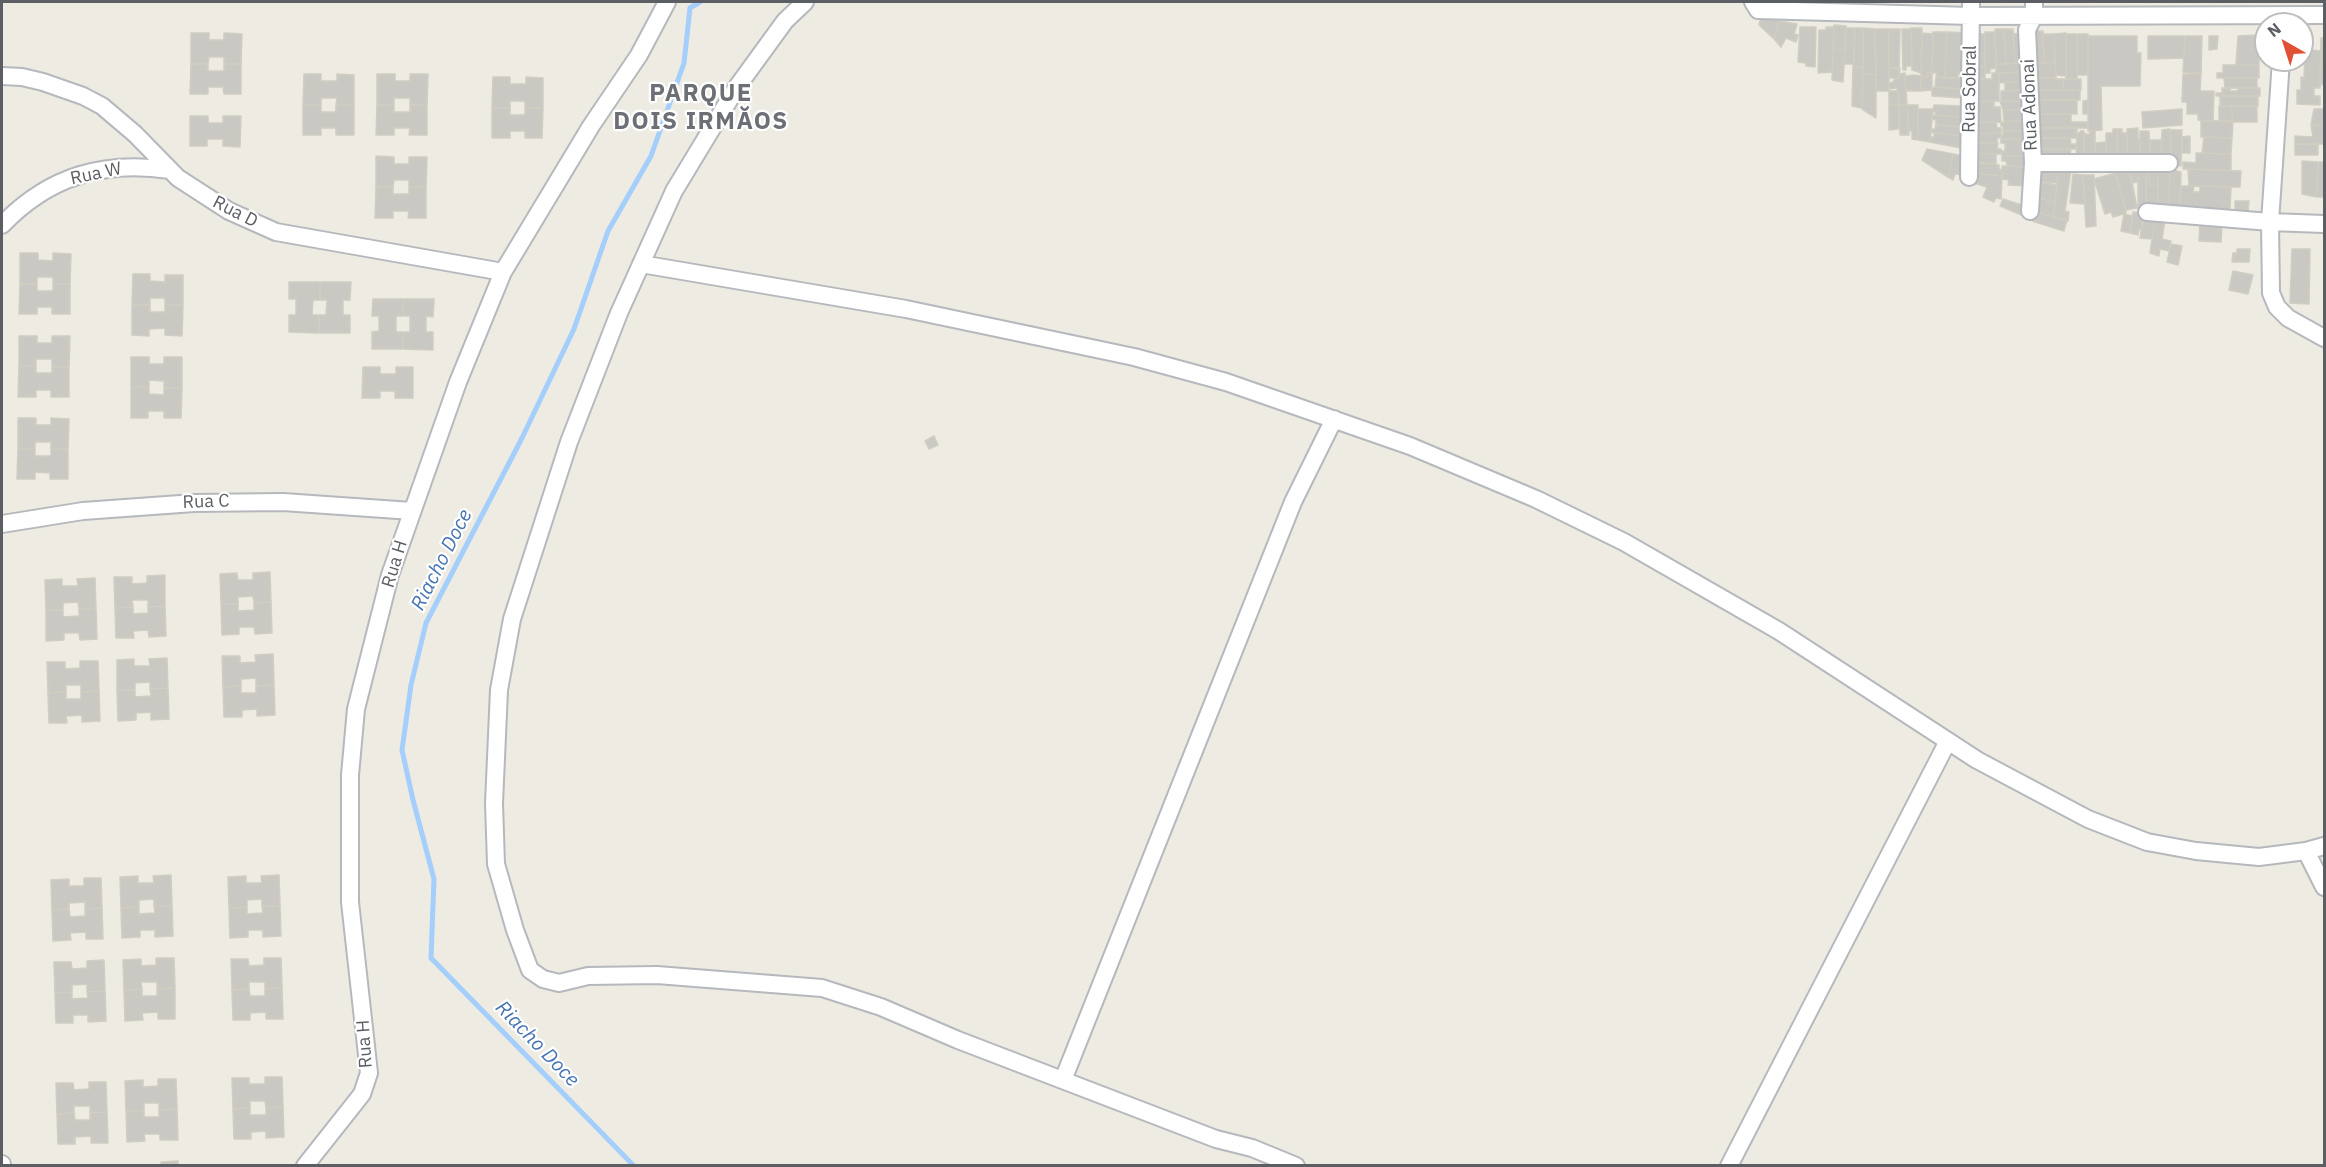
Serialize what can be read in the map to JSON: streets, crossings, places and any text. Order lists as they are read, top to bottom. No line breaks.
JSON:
{"streets":{"street":["Rua Sobral","Rua Adonai","Rua W","Rua D","Rua C","Rua H"]},"crossings":[["Rua W","Rua D"],["Rua D","Rua H"],["Rua C","Rua H"]],"districts":["PARQUE DOIS IRMĂOS"],"water":["Riacho Doce"],"north":"top left"}
